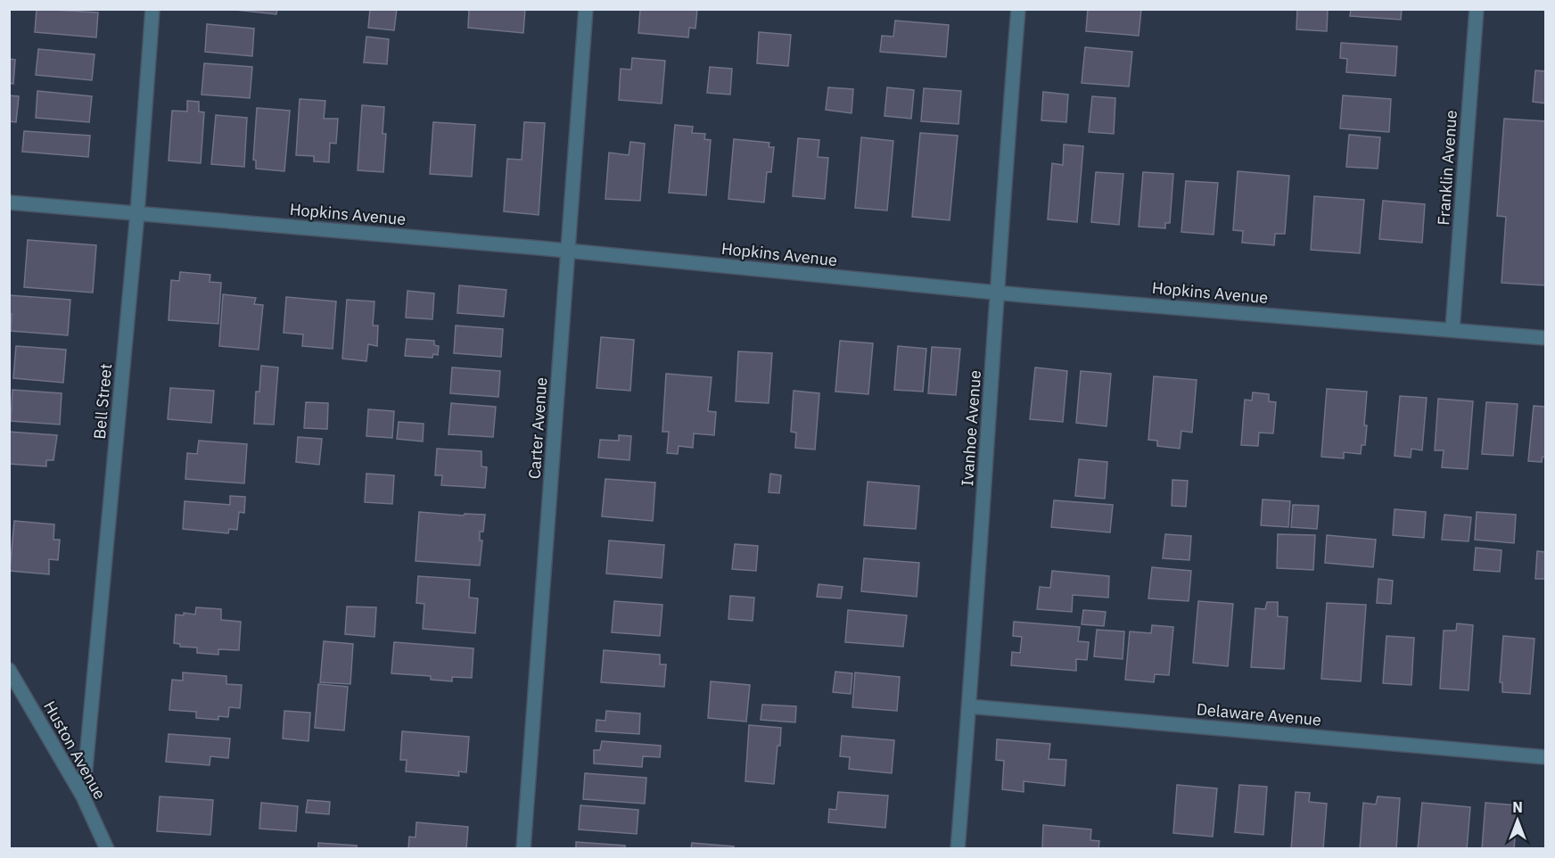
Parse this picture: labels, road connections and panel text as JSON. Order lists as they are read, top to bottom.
{
  "streets": {
    "street": [
      "Franklin Avenue",
      "Hopkins Avenue",
      "Bell Street",
      "Carter Avenue",
      "Ivanhoe Avenue",
      "Delaware Avenue",
      "Huston Avenue"
    ]
  },
  "crossings": [
    ["Franklin Avenue", "Hopkins Avenue"],
    ["Hopkins Avenue", "Bell Street"],
    ["Hopkins Avenue", "Carter Avenue"],
    ["Hopkins Avenue", "Ivanhoe Avenue"],
    ["Bell Street", "Huston Avenue"],
    ["Ivanhoe Avenue", "Delaware Avenue"]
  ],
  "north": "top"
}
